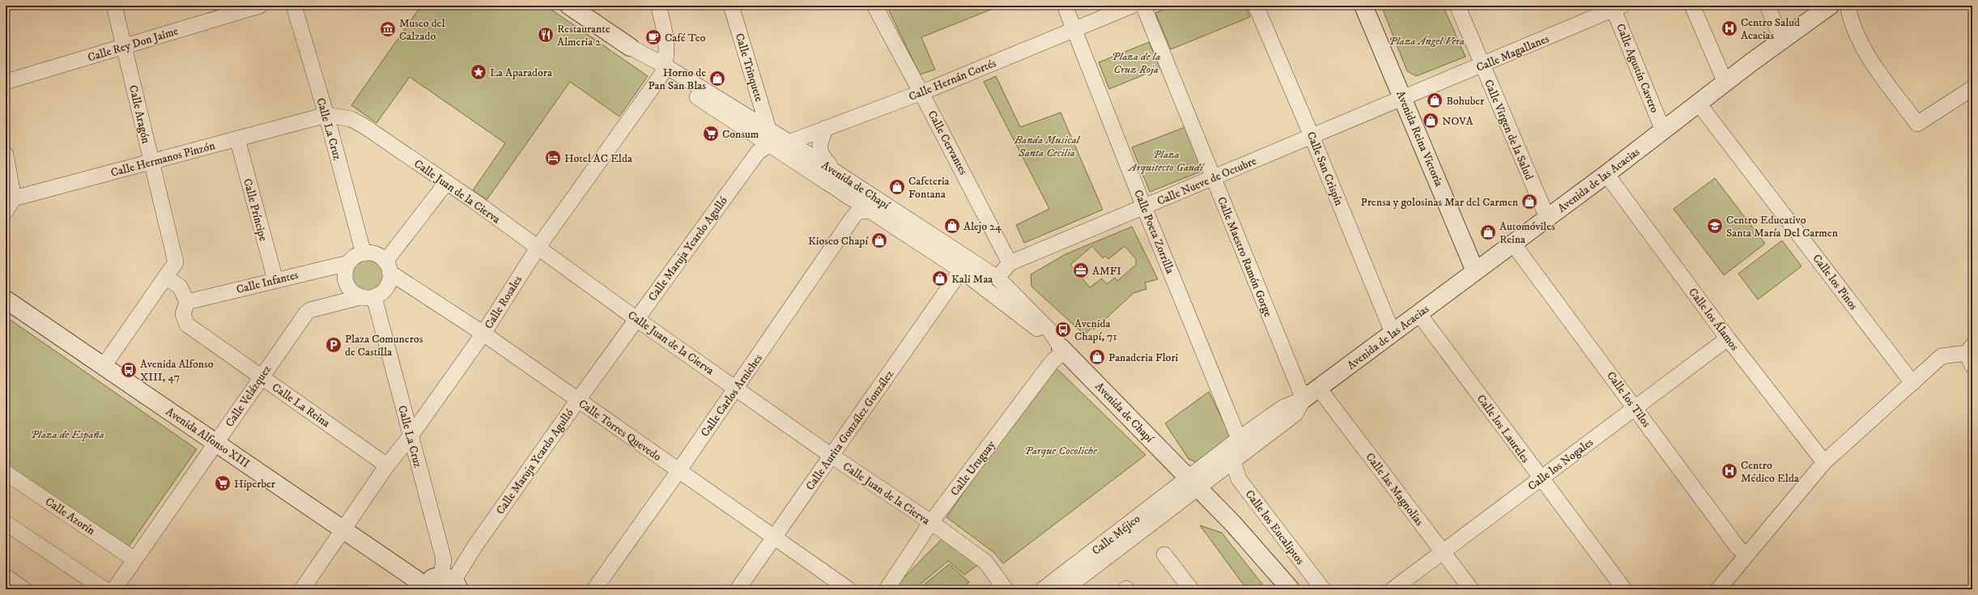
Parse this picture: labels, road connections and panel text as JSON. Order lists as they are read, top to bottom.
{
  "streets": {
    "street": [
      "Calle Rey Don Jaime",
      "Calle Magallanes",
      "Calle Trinquete",
      "Calle Agustín Cavero",
      "Calle Hernán Cortés",
      "Calle Aragón",
      "Calle La Cruz",
      "Calle Virgen de la Salud",
      "Avenida Reina Victoria",
      "Calle Cervantes",
      "Calle Hermanos Pinzón",
      "Calle San Crispín",
      "Avenida de las Acacias",
      "Calle Nueve de Octubre",
      "Avenida de Chapí",
      "Calle Juan de la Cierva",
      "Calle Príncipe",
      "Calle Poeta Zorrilla",
      "Calle Maruja Ycardo Agulló",
      "Calle Maestro Ramón Gorge",
      "Calle Infantes",
      "Calle los Pinos",
      "Calle Rosales",
      "Calle los Álamos",
      "Calle Carlos Arniches",
      "Calle Velázquez",
      "Calle los Tilos",
      "Calle La Reina",
      "Calle los Laureles",
      "Calle Torres Quevedo",
      "Calle Aurita González González",
      "Avenida Alfonso XIII",
      "Calle los Nogales",
      "Calle Uruguay",
      "Calle las Magnolias",
      "Calle Azorín",
      "Calle los Eucaliptos",
      "Calle Méjico"
    ]
  },
  "crossings": [
    ["Calle Rey Don Jaime", "Calle Aragón"],
    ["Calle Magallanes", "Calle Agustín Cavero"],
    ["Calle Magallanes", "Calle Virgen de la Salud"],
    ["Calle Magallanes", "Avenida Reina Victoria"],
    ["Calle Magallanes", "Calle Nueve de Octubre"],
    ["Calle Trinquete", "Avenida de Chapí"],
    ["Calle Agustín Cavero", "Avenida de las Acacias"],
    ["Calle Hernán Cortés", "Calle Cervantes"],
    ["Calle Hernán Cortés", "Avenida de Chapí"],
    ["Calle Hernán Cortés", "Calle Poeta Zorrilla"],
    ["Calle Hernán Cortés", "Calle Maruja Ycardo Agulló"],
    ["Calle Aragón", "Calle Hermanos Pinzón"],
    ["Calle Aragón", "Avenida Alfonso XIII"],
    ["Calle La Cruz", "Calle Hermanos Pinzón"],
    ["Calle La Cruz", "Calle Juan de la Cierva"],
    ["Calle La Cruz", "Calle Maruja Ycardo Agulló"],
    ["Calle La Cruz", "Calle Infantes"],
    ["Calle La Cruz", "Calle Rosales"],
    ["Calle La Cruz", "Calle Velázquez"],
    ["Calle La Cruz", "Calle Torres Quevedo"],
    ["Calle Virgen de la Salud", "Avenida de las Acacias"],
    ["Avenida Reina Victoria", "Avenida de las Acacias"],
    ["Avenida Reina Victoria", "Calle Nueve de Octubre"],
    ["Calle Cervantes", "Calle Nueve de Octubre"],
    ["Calle Hermanos Pinzón", "Calle Juan de la Cierva"],
    ["Calle Hermanos Pinzón", "Calle Príncipe"],
    ["Calle San Crispín", "Avenida de las Acacias"],
    ["Calle San Crispín", "Calle Nueve de Octubre"],
    ["Avenida de las Acacias", "Avenida de Chapí"],
    ["Avenida de las Acacias", "Calle Poeta Zorrilla"],
    ["Avenida de las Acacias", "Calle Maestro Ramón Gorge"],
    ["Avenida de las Acacias", "Calle los Pinos"],
    ["Avenida de las Acacias", "Calle los Álamos"],
    ["Avenida de las Acacias", "Calle los Tilos"],
    ["Avenida de las Acacias", "Calle los Laureles"],
    ["Avenida de las Acacias", "Calle las Magnolias"],
    ["Avenida de las Acacias", "Calle los Eucaliptos"],
    ["Avenida de las Acacias", "Calle Méjico"],
    ["Calle Nueve de Octubre", "Avenida de Chapí"],
    ["Calle Nueve de Octubre", "Calle Poeta Zorrilla"],
    ["Calle Nueve de Octubre", "Calle Maestro Ramón Gorge"],
    ["Avenida de Chapí", "Calle Maruja Ycardo Agulló"],
    ["Avenida de Chapí", "Calle Rosales"],
    ["Avenida de Chapí", "Calle Carlos Arniches"],
    ["Avenida de Chapí", "Calle Aurita González González"],
    ["Avenida de Chapí", "Calle Uruguay"],
    ["Avenida de Chapí", "Calle Méjico"],
    ["Calle Juan de la Cierva", "Calle Maruja Ycardo Agulló"],
    ["Calle Juan de la Cierva", "Calle Rosales"],
    ["Calle Juan de la Cierva", "Calle Carlos Arniches"],
    ["Calle Juan de la Cierva", "Calle Aurita González González"],
    ["Calle Juan de la Cierva", "Calle Uruguay"],
    ["Calle Príncipe", "Calle Infantes"],
    ["Calle Maruja Ycardo Agulló", "Calle Torres Quevedo"],
    ["Calle Infantes", "Calle Velázquez"],
    ["Calle Infantes", "Calle La Reina"],
    ["Calle Infantes", "Calle Torres Quevedo"],
    ["Calle Rosales", "Calle La Reina"],
    ["Calle Rosales", "Calle Torres Quevedo"],
    ["Calle Rosales", "Avenida Alfonso XIII"],
    ["Calle los Álamos", "Calle los Nogales"],
    ["Calle Carlos Arniches", "Calle Torres Quevedo"],
    ["Calle Velázquez", "Calle La Reina"],
    ["Calle Velázquez", "Calle Torres Quevedo"],
    ["Calle Velázquez", "Avenida Alfonso XIII"],
    ["Calle Velázquez", "Calle Azorín"],
    ["Calle los Tilos", "Calle los Nogales"],
    ["Calle los Laureles", "Calle los Nogales"],
    ["Calle Torres Quevedo", "Calle Aurita González González"],
    ["Calle los Nogales", "Calle las Magnolias"]
  ],
  "parks": [
    "Plaza Ángel Vera",
    "Plaza de la Cruz Roja",
    "Banda Musical Santa Cecilia",
    "Plaza Arquitecto Gaudí",
    "Plaza de España",
    "Parque Cocoliche"
  ],
  "places": {
    "hospital": ["Centro Salud Acacias", "Centro Médico Elda"],
    "museum": ["Museo del Calzado"],
    "restaurant": ["Restaurante Almeria 2"],
    "cafe": ["Café Teo"],
    "place": ["La Aparadora"],
    "shop": [
      "Horno de Pan San Blas",
      "Bohuber",
      "NOVA",
      "Cafeteria Fontana",
      "Prensa y golosinas Mar del Carmen",
      "Alejo 24",
      "Automóviles Reina",
      "Kiosco Chapí",
      "Kali Maa",
      "Panaderia Flori"
    ],
    "supermarket": ["Consum", "Hiperber"],
    "hotel": ["Hotel AC Elda"],
    "school or university": ["Centro Educativo Santa María Del Carmen"],
    "office": ["AMFI"],
    "bus stop": ["Avenida Chapí, 71", "Avenida Alfonso XIII, 47"],
    "parking": ["Plaza Comuneros de Castilla"]
  }
}
